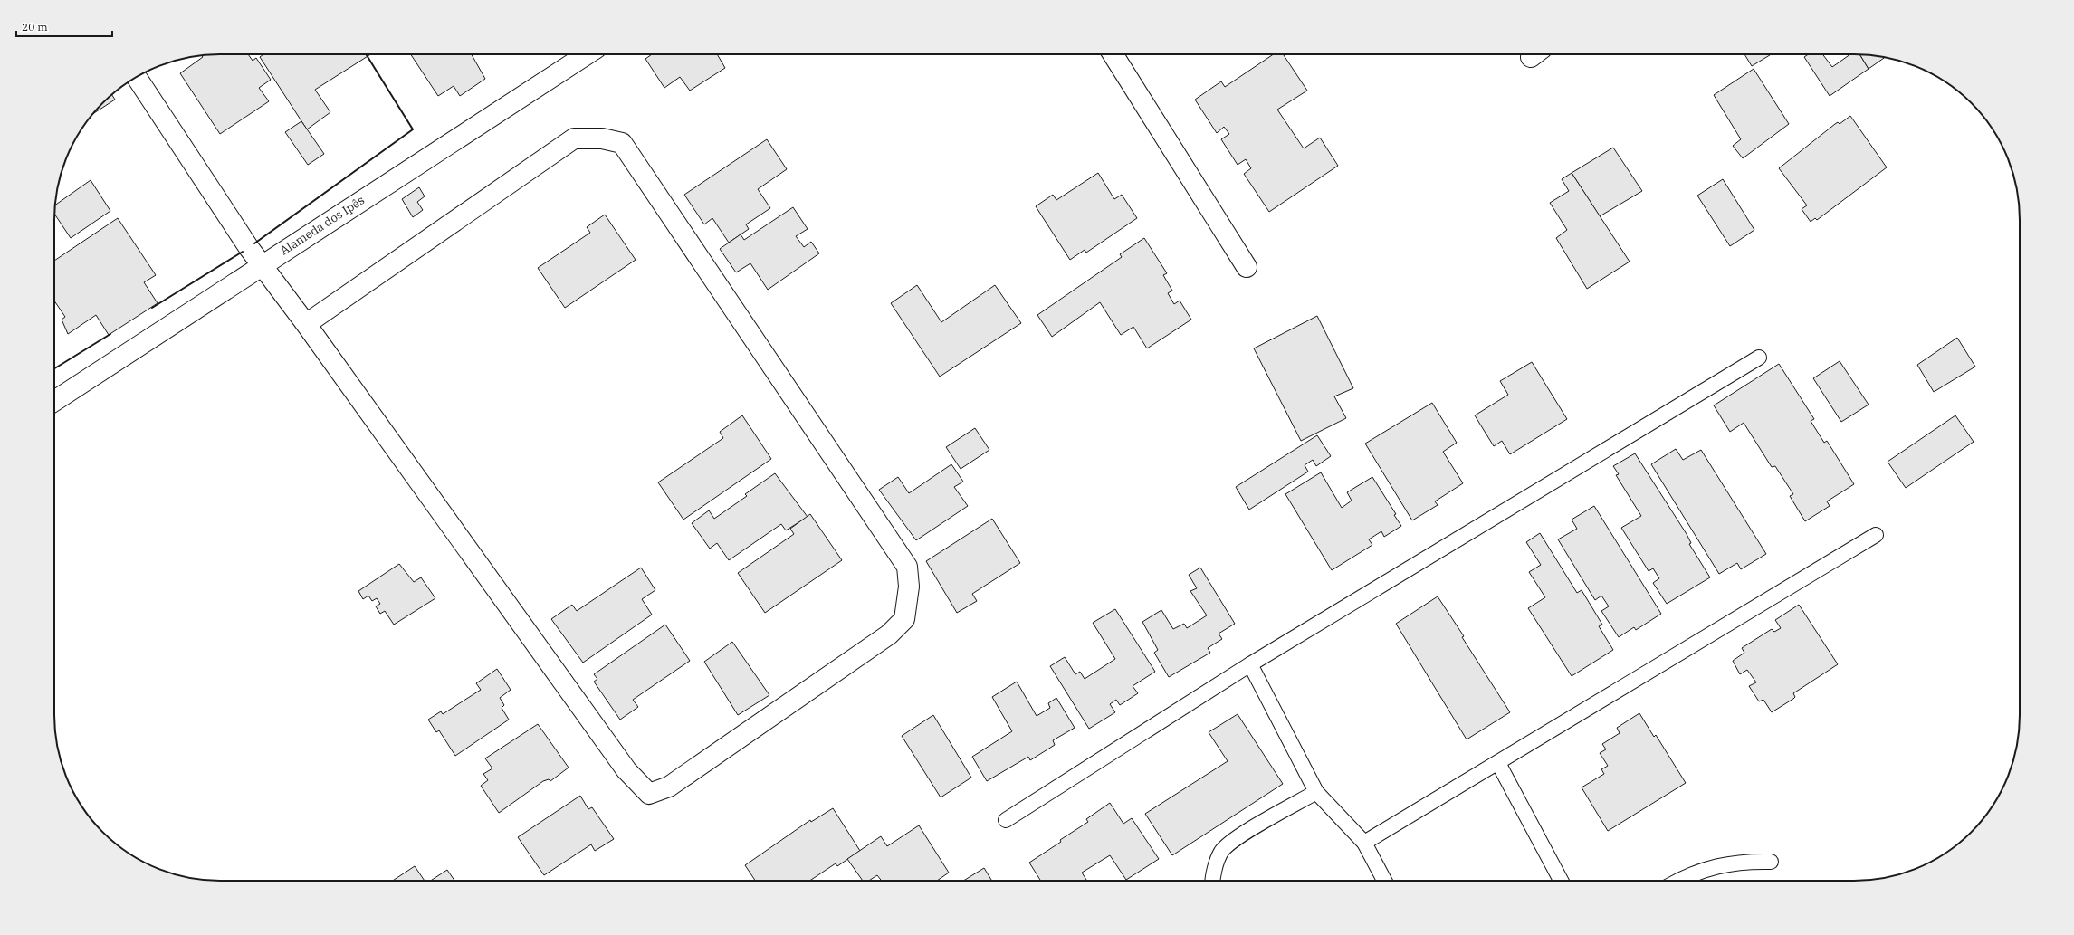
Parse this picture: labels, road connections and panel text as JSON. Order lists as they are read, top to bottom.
{
  "streets": {
    "street": ["Alameda dos Ipês"]
  },
  "scale_bar": "20 m"
}
